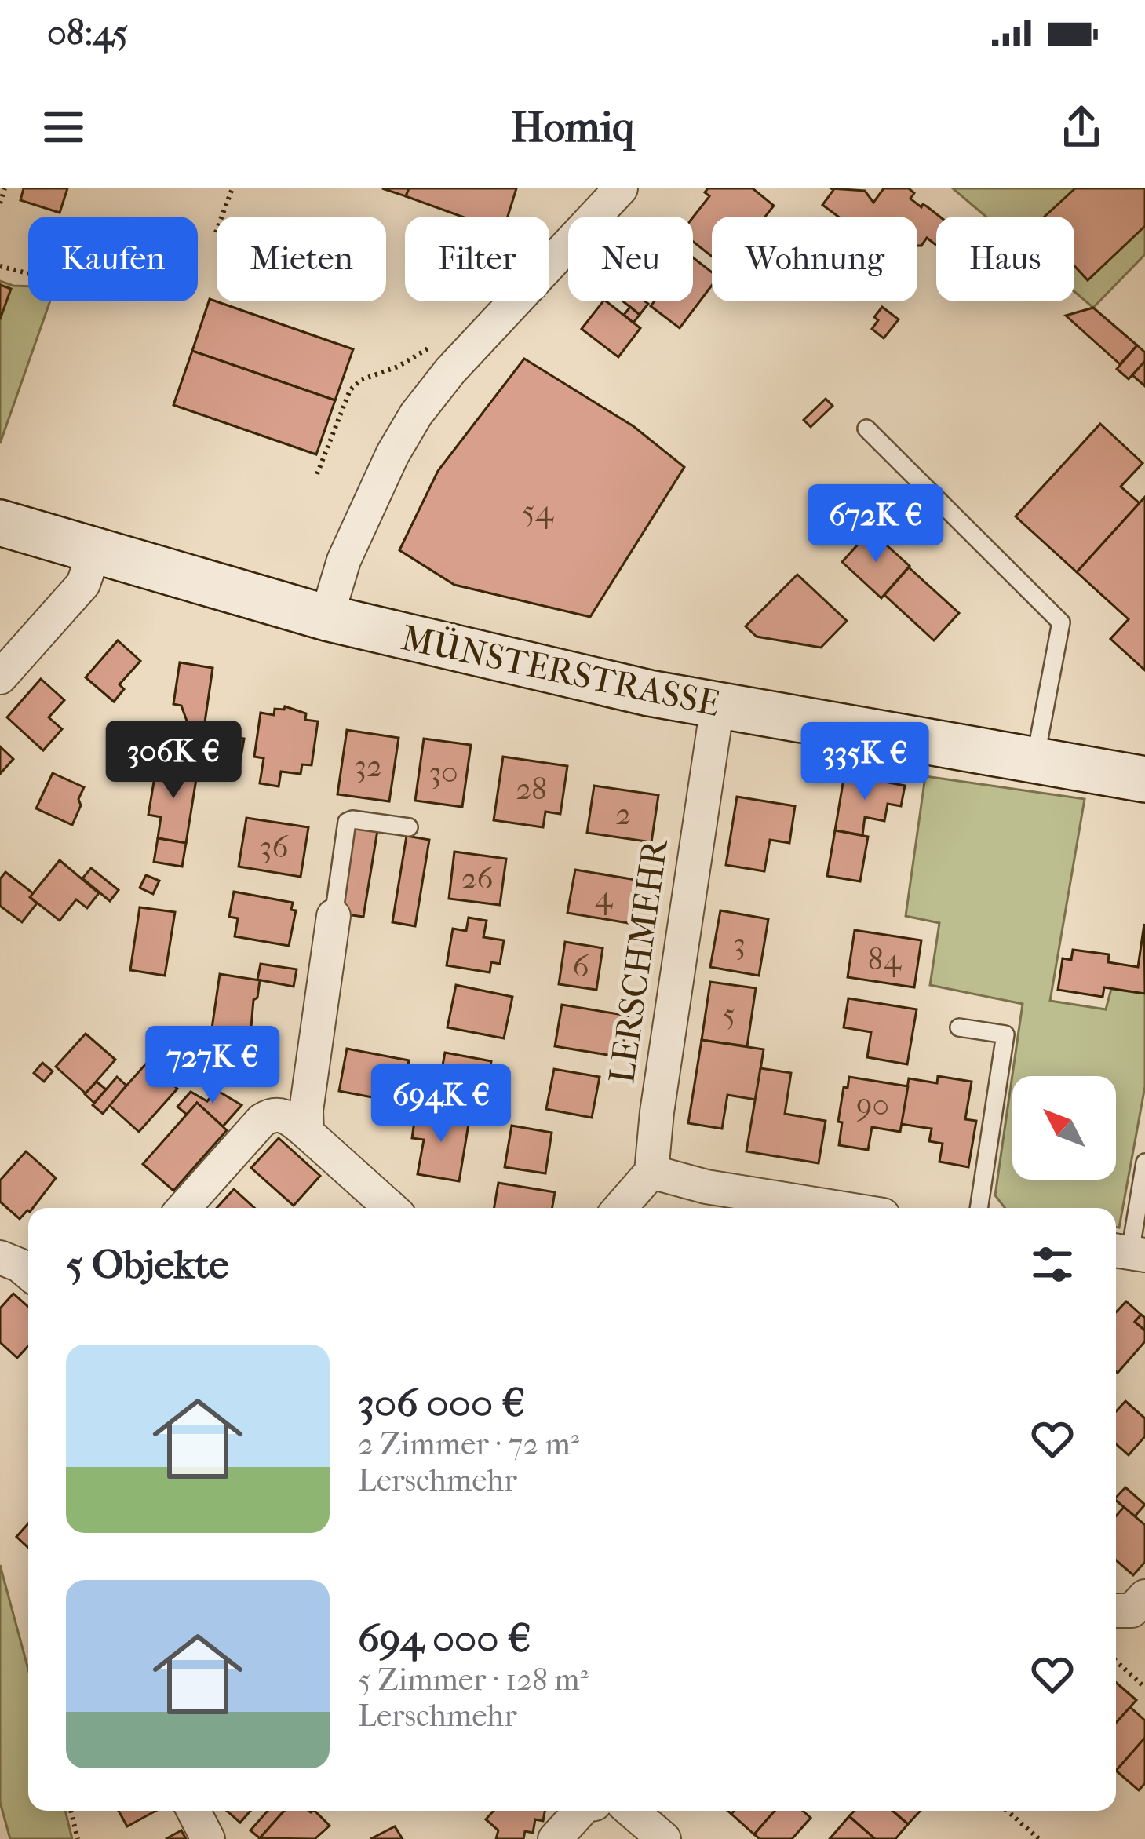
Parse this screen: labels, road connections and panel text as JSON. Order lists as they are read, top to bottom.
{
  "streets": {
    "street": ["MÜNSTERSTRASSE", "LERSCHMEHR"]
  },
  "crossings": [
    ["MÜNSTERSTRASSE", "LERSCHMEHR"]
  ],
  "house_numbers": [
    "54",
    "32",
    "30",
    "28",
    "2",
    "36",
    "26",
    "4",
    "3",
    "84",
    "6",
    "5",
    "90"
  ],
  "north": "top left",
  "page": {
    "status": "08:45",
    "header": "Homiq",
    "chip": [
      "Kaufen",
      "Mieten",
      "Filter",
      "Neu",
      "Wohnung",
      "Haus"
    ],
    "price": [
      "672K €",
      "306K €",
      "335K €",
      "727K €",
      "694K €"
    ],
    "heading": "5 Objekte",
    "list": [
      {
        "name": "306 000 €",
        "note": "2 Zimmer · 72 m² · Lerschmehr"
      },
      {
        "name": "694 000 €",
        "note": "5 Zimmer · 128 m² · Lerschmehr"
      }
    ]
  }
}
